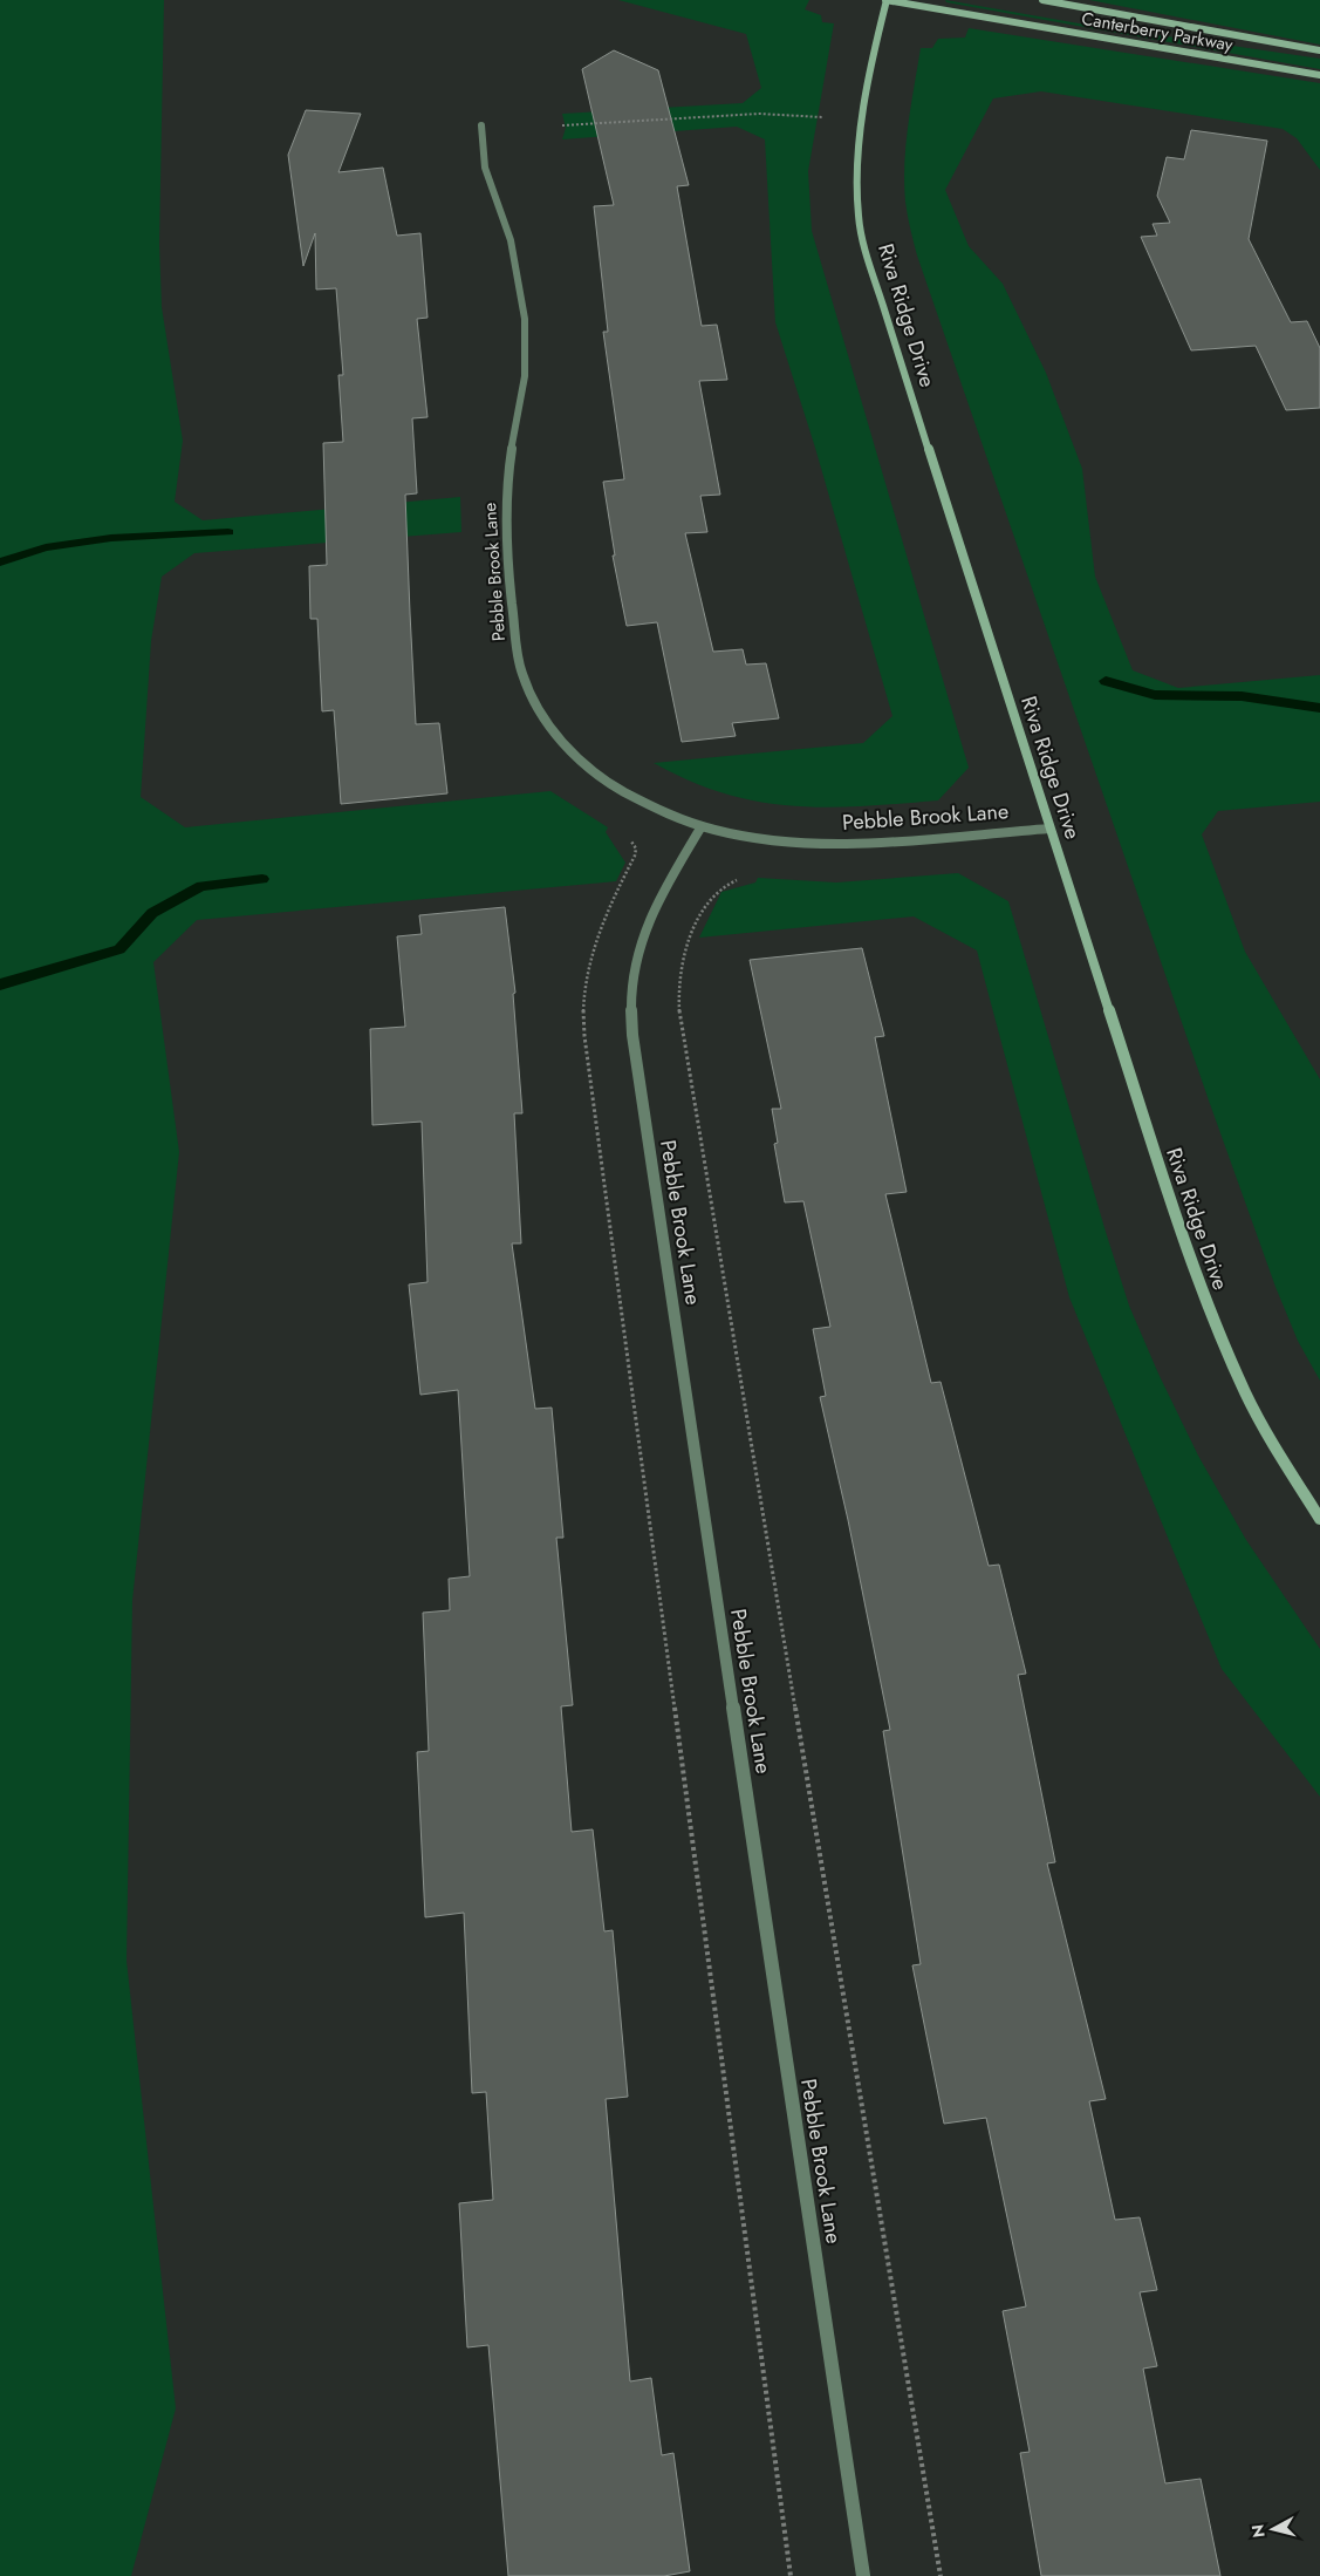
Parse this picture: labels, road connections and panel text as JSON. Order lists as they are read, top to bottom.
{
  "streets": {
    "street": ["Canterberry Parkway", "Riva Ridge Drive", "Pebble Brook Lane"]
  },
  "crossings": [
    ["Canterberry Parkway", "Riva Ridge Drive"],
    ["Riva Ridge Drive", "Pebble Brook Lane"]
  ],
  "north": "left"
}
